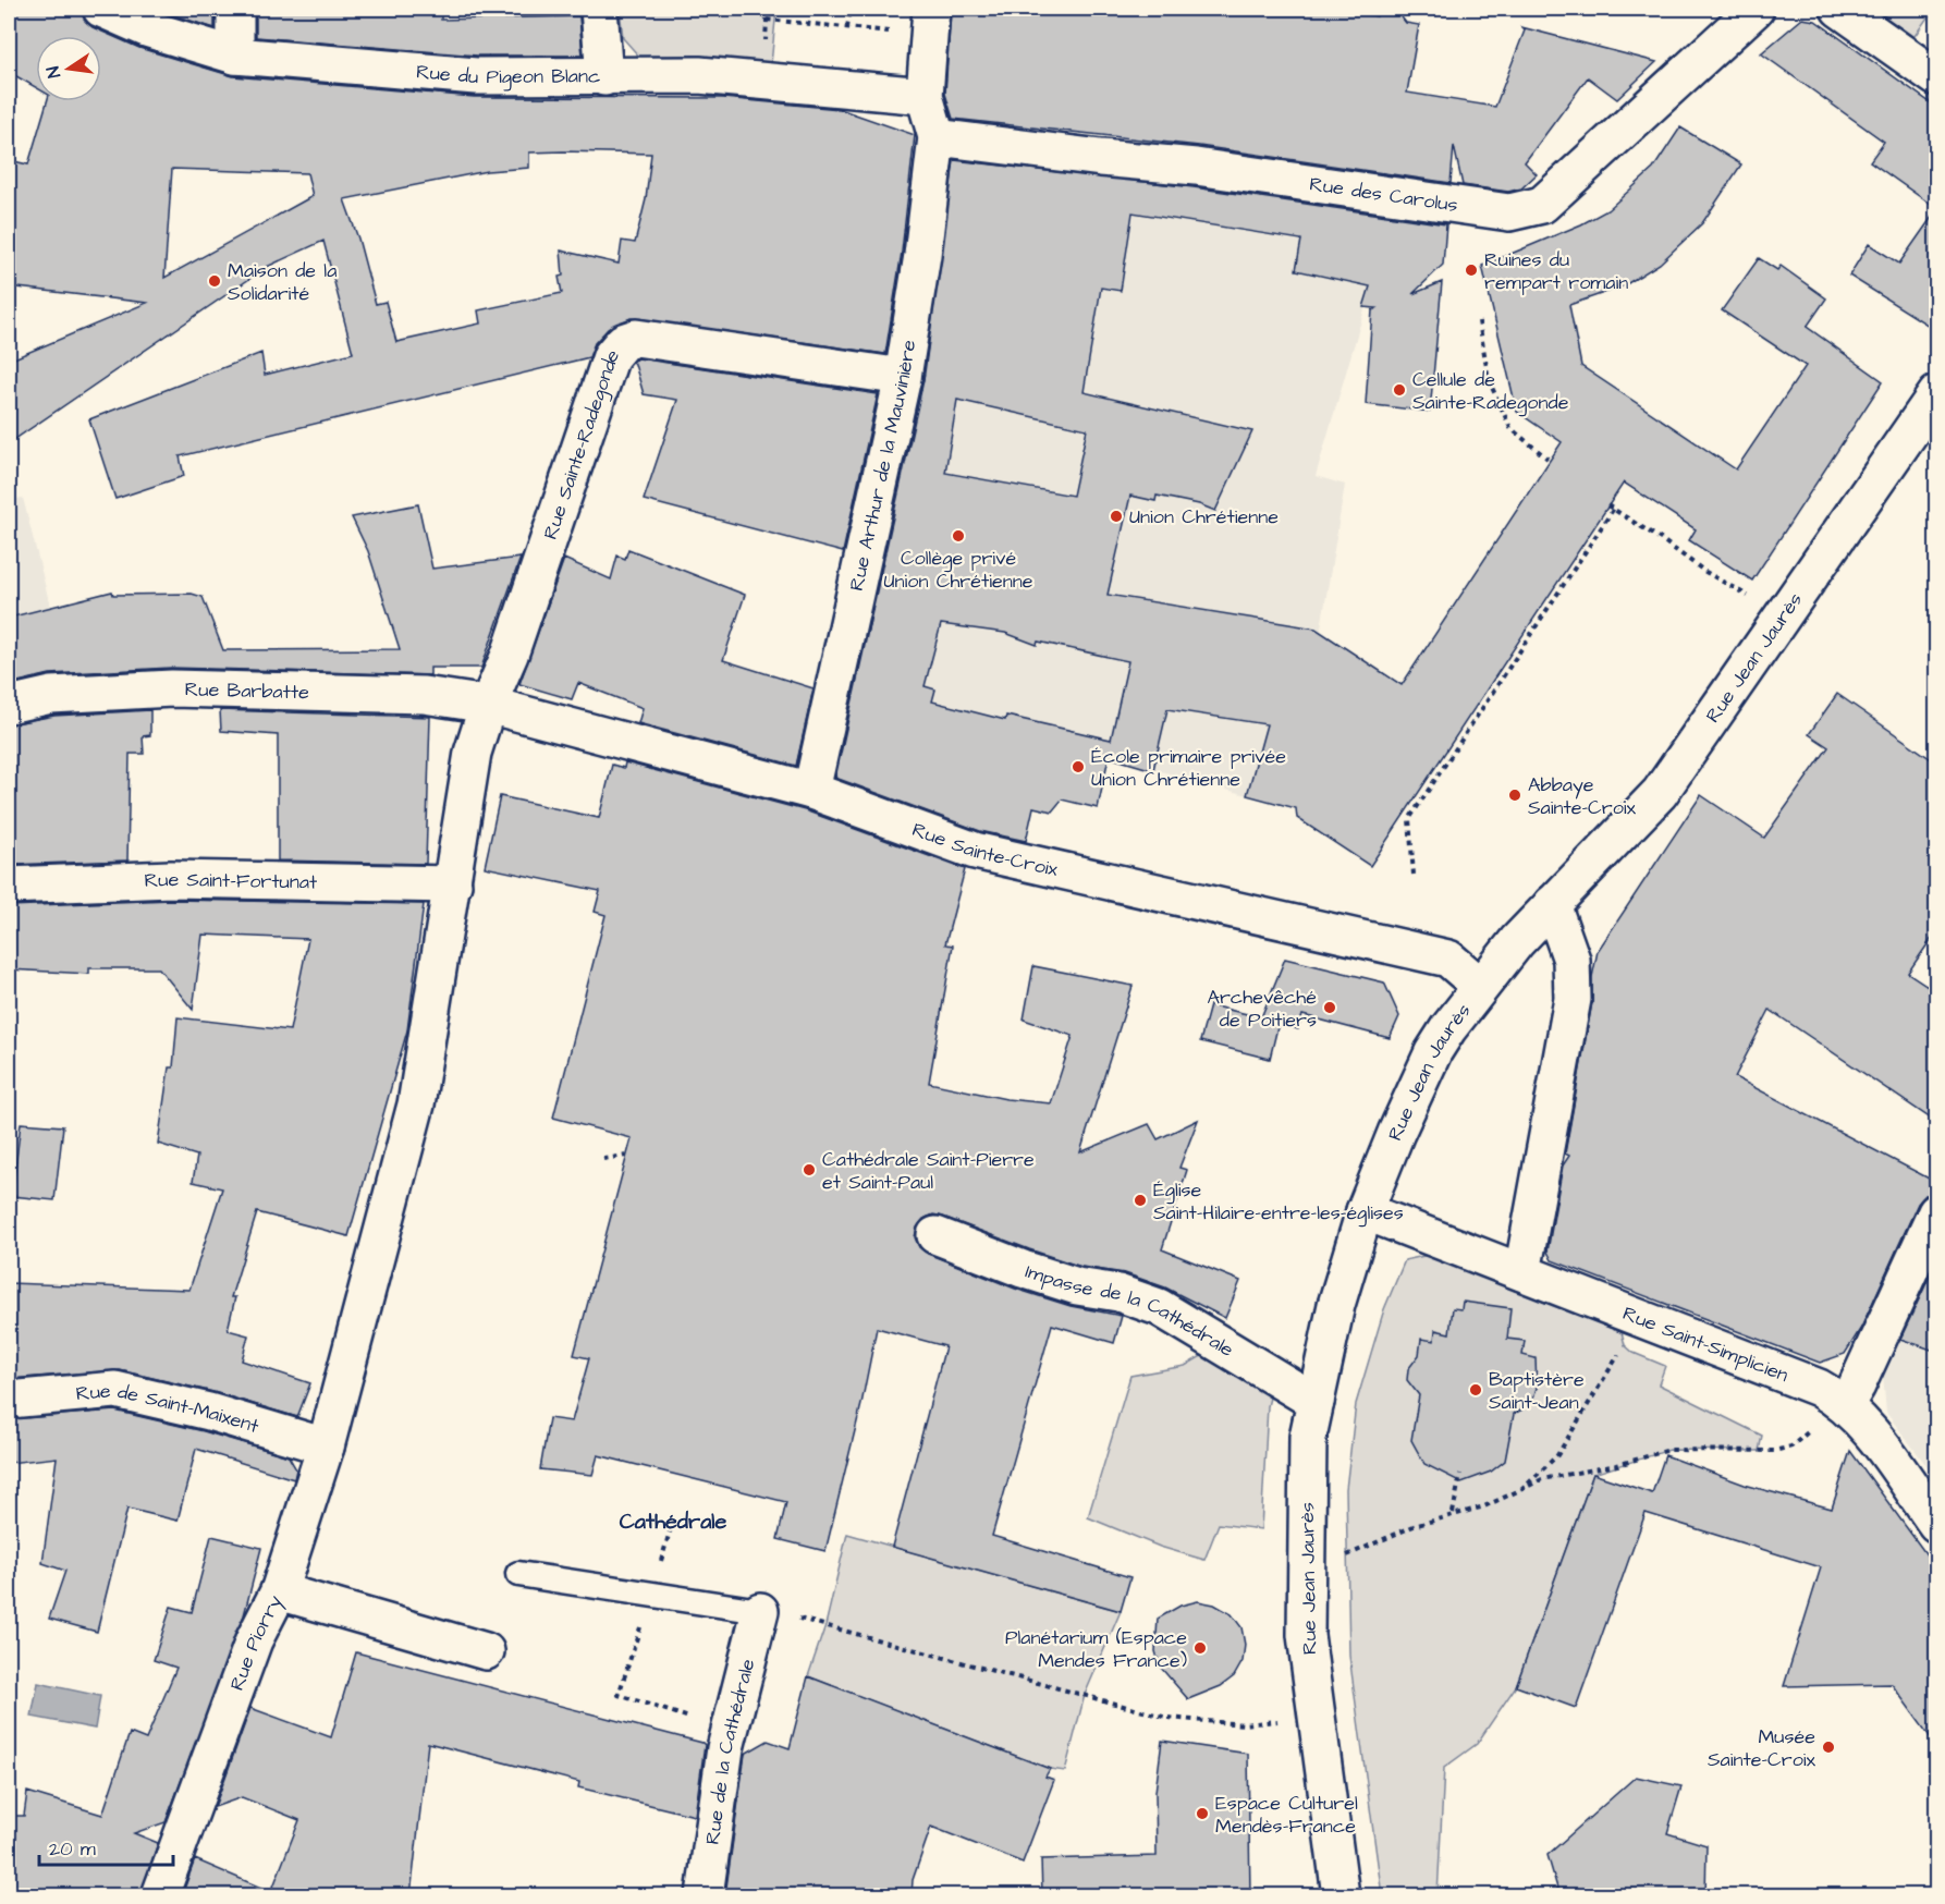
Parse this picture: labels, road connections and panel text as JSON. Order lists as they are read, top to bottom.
{
  "streets": {
    "street": [
      "Rue du Pigeon Blanc",
      "Rue des Carolus",
      "Rue Sainte-Radegonde",
      "Rue Arthur de la Mauvinière",
      "Rue Jean Jaurès",
      "Rue Barbatte",
      "Rue Sainte-Croix",
      "Rue Saint-Fortunat",
      "Impasse de la Cathédrale",
      "Rue Saint-Simplicien",
      "Rue de Saint-Maixent",
      "Rue Piorry",
      "Rue de la Cathédrale"
    ]
  },
  "crossings": [
    ["Rue des Carolus", "Rue Arthur de la Mauvinière"],
    ["Rue Sainte-Radegonde", "Rue Arthur de la Mauvinière"],
    ["Rue Sainte-Radegonde", "Rue Barbatte"],
    ["Rue Sainte-Radegonde", "Rue Sainte-Croix"],
    ["Rue Sainte-Radegonde", "Rue Saint-Fortunat"],
    ["Rue Sainte-Radegonde", "Rue de Saint-Maixent"],
    ["Rue Sainte-Radegonde", "Rue Piorry"],
    ["Rue Arthur de la Mauvinière", "Rue Sainte-Croix"],
    ["Rue Jean Jaurès", "Rue Sainte-Croix"],
    ["Rue Jean Jaurès", "Impasse de la Cathédrale"],
    ["Rue Jean Jaurès", "Rue Saint-Simplicien"],
    ["Rue Barbatte", "Rue Sainte-Croix"]
  ],
  "districts": ["Cathédrale"],
  "places": [
    "Ruines du rempart romain",
    "Maison de la Solidarité",
    "Cellule de Sainte-Radegonde",
    "Union Chrétienne",
    "Collège privé Union Chrétienne",
    "École primaire privée Union Chrétienne",
    "Abbaye Sainte-Croix",
    "Archevêché de Poitiers",
    "Cathédrale Saint-Pierre et Saint-Paul",
    "Église Saint-Hilaire-entre-les-églises",
    "Baptistère Saint-Jean",
    "Planétarium (Espace Mendes France)",
    "Musée Sainte-Croix",
    "Espace Culturel Mendès-France"
  ],
  "scale_bar": "20 m",
  "north": "left"
}
